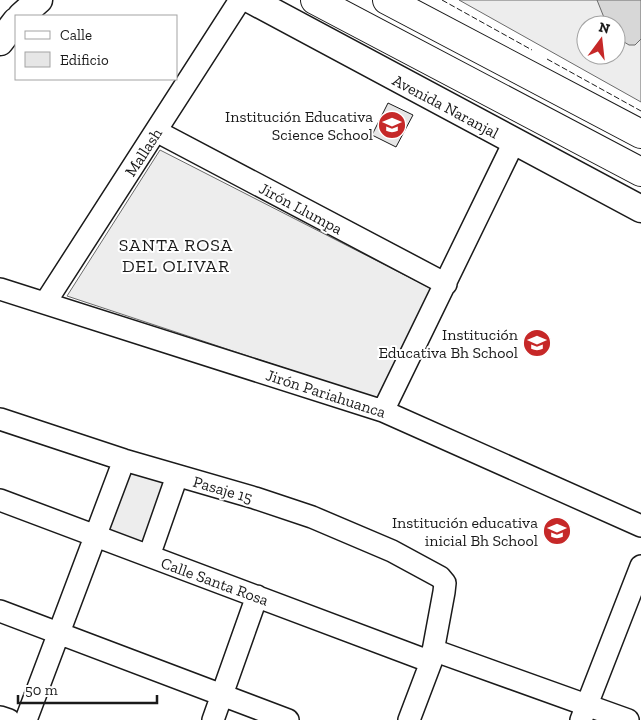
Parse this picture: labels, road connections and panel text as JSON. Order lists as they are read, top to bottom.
{
  "streets": {
    "highway": ["Avenida Naranjal"],
    "street": [
      "Mallash",
      "Jirón Llumpa",
      "Jirón Pariahuanca",
      "Pasaje 15",
      "Calle Santa Rosa"
    ]
  },
  "crossings": [
    ["Mallash", "Jirón Llumpa"],
    ["Mallash", "Jirón Pariahuanca"],
    ["Pasaje 15", "Calle Santa Rosa"]
  ],
  "districts": ["SANTA ROSA DEL OLIVAR"],
  "places": {
    "school or university": ["Institución Educativa Science School", "Institución Educativa Bh School", "Institución educativa inicial Bh School"]
  },
  "legend": ["Calle", "Edificio"],
  "scale_bar": "50 m",
  "north": "top"
}
